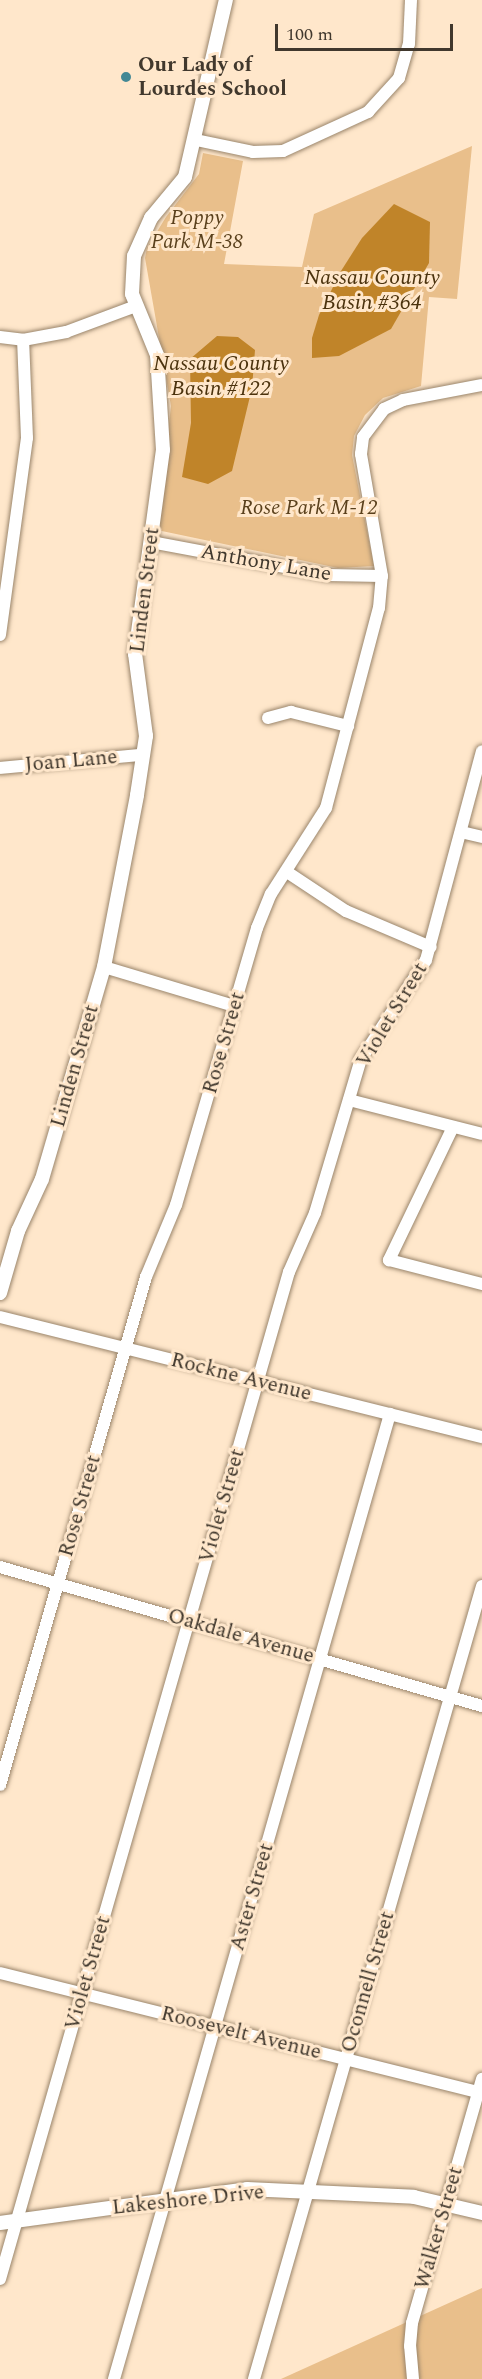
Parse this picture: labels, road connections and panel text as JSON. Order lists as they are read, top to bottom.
{
  "streets": {
    "street": [
      "Anthony Lane",
      "Linden Street",
      "Joan Lane",
      "Violet Street",
      "Rose Street",
      "Rockne Avenue",
      "Oakdale Avenue",
      "Aster Street",
      "Oconnell Street",
      "Roosevelt Avenue",
      "Lakeshore Drive",
      "Walker Street"
    ]
  },
  "crossings": [
    ["Anthony Lane", "Linden Street"],
    ["Anthony Lane", "Rose Street"],
    ["Linden Street", "Joan Lane"],
    ["Violet Street", "Rockne Avenue"],
    ["Violet Street", "Oakdale Avenue"],
    ["Violet Street", "Roosevelt Avenue"],
    ["Violet Street", "Lakeshore Drive"],
    ["Rose Street", "Rockne Avenue"],
    ["Rose Street", "Oakdale Avenue"],
    ["Rockne Avenue", "Aster Street"],
    ["Oakdale Avenue", "Aster Street"],
    ["Oakdale Avenue", "Oconnell Street"],
    ["Aster Street", "Roosevelt Avenue"],
    ["Aster Street", "Lakeshore Drive"],
    ["Oconnell Street", "Roosevelt Avenue"],
    ["Oconnell Street", "Lakeshore Drive"],
    ["Roosevelt Avenue", "Walker Street"],
    ["Lakeshore Drive", "Walker Street"]
  ],
  "water": ["Nassau County Basin #364", "Nassau County Basin #122"],
  "parks": ["Poppy Park M-38", "Rose Park M-12"],
  "places": ["Our Lady of Lourdes School"],
  "scale_bar": "100 m"
}
